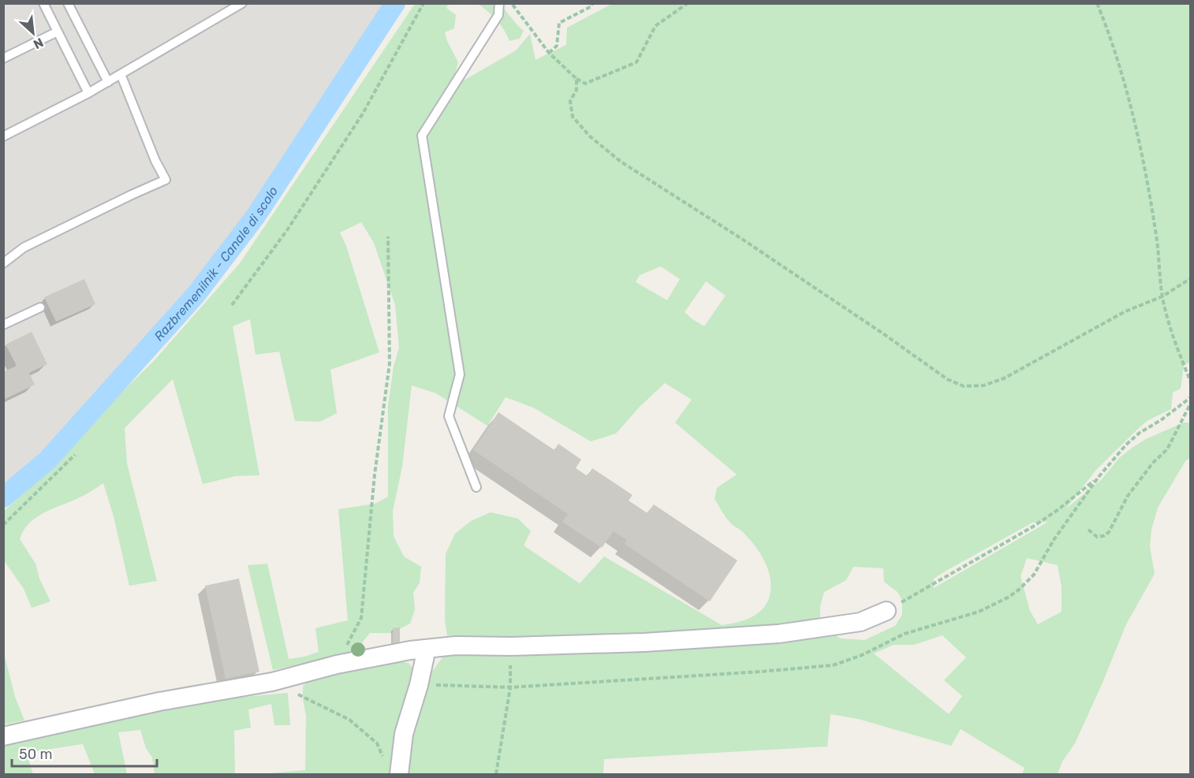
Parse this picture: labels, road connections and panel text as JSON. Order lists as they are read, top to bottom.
{
  "water": ["Razbremenilnik - Canale di scolo"],
  "scale_bar": "50 m",
  "north": "bottom right"
}
